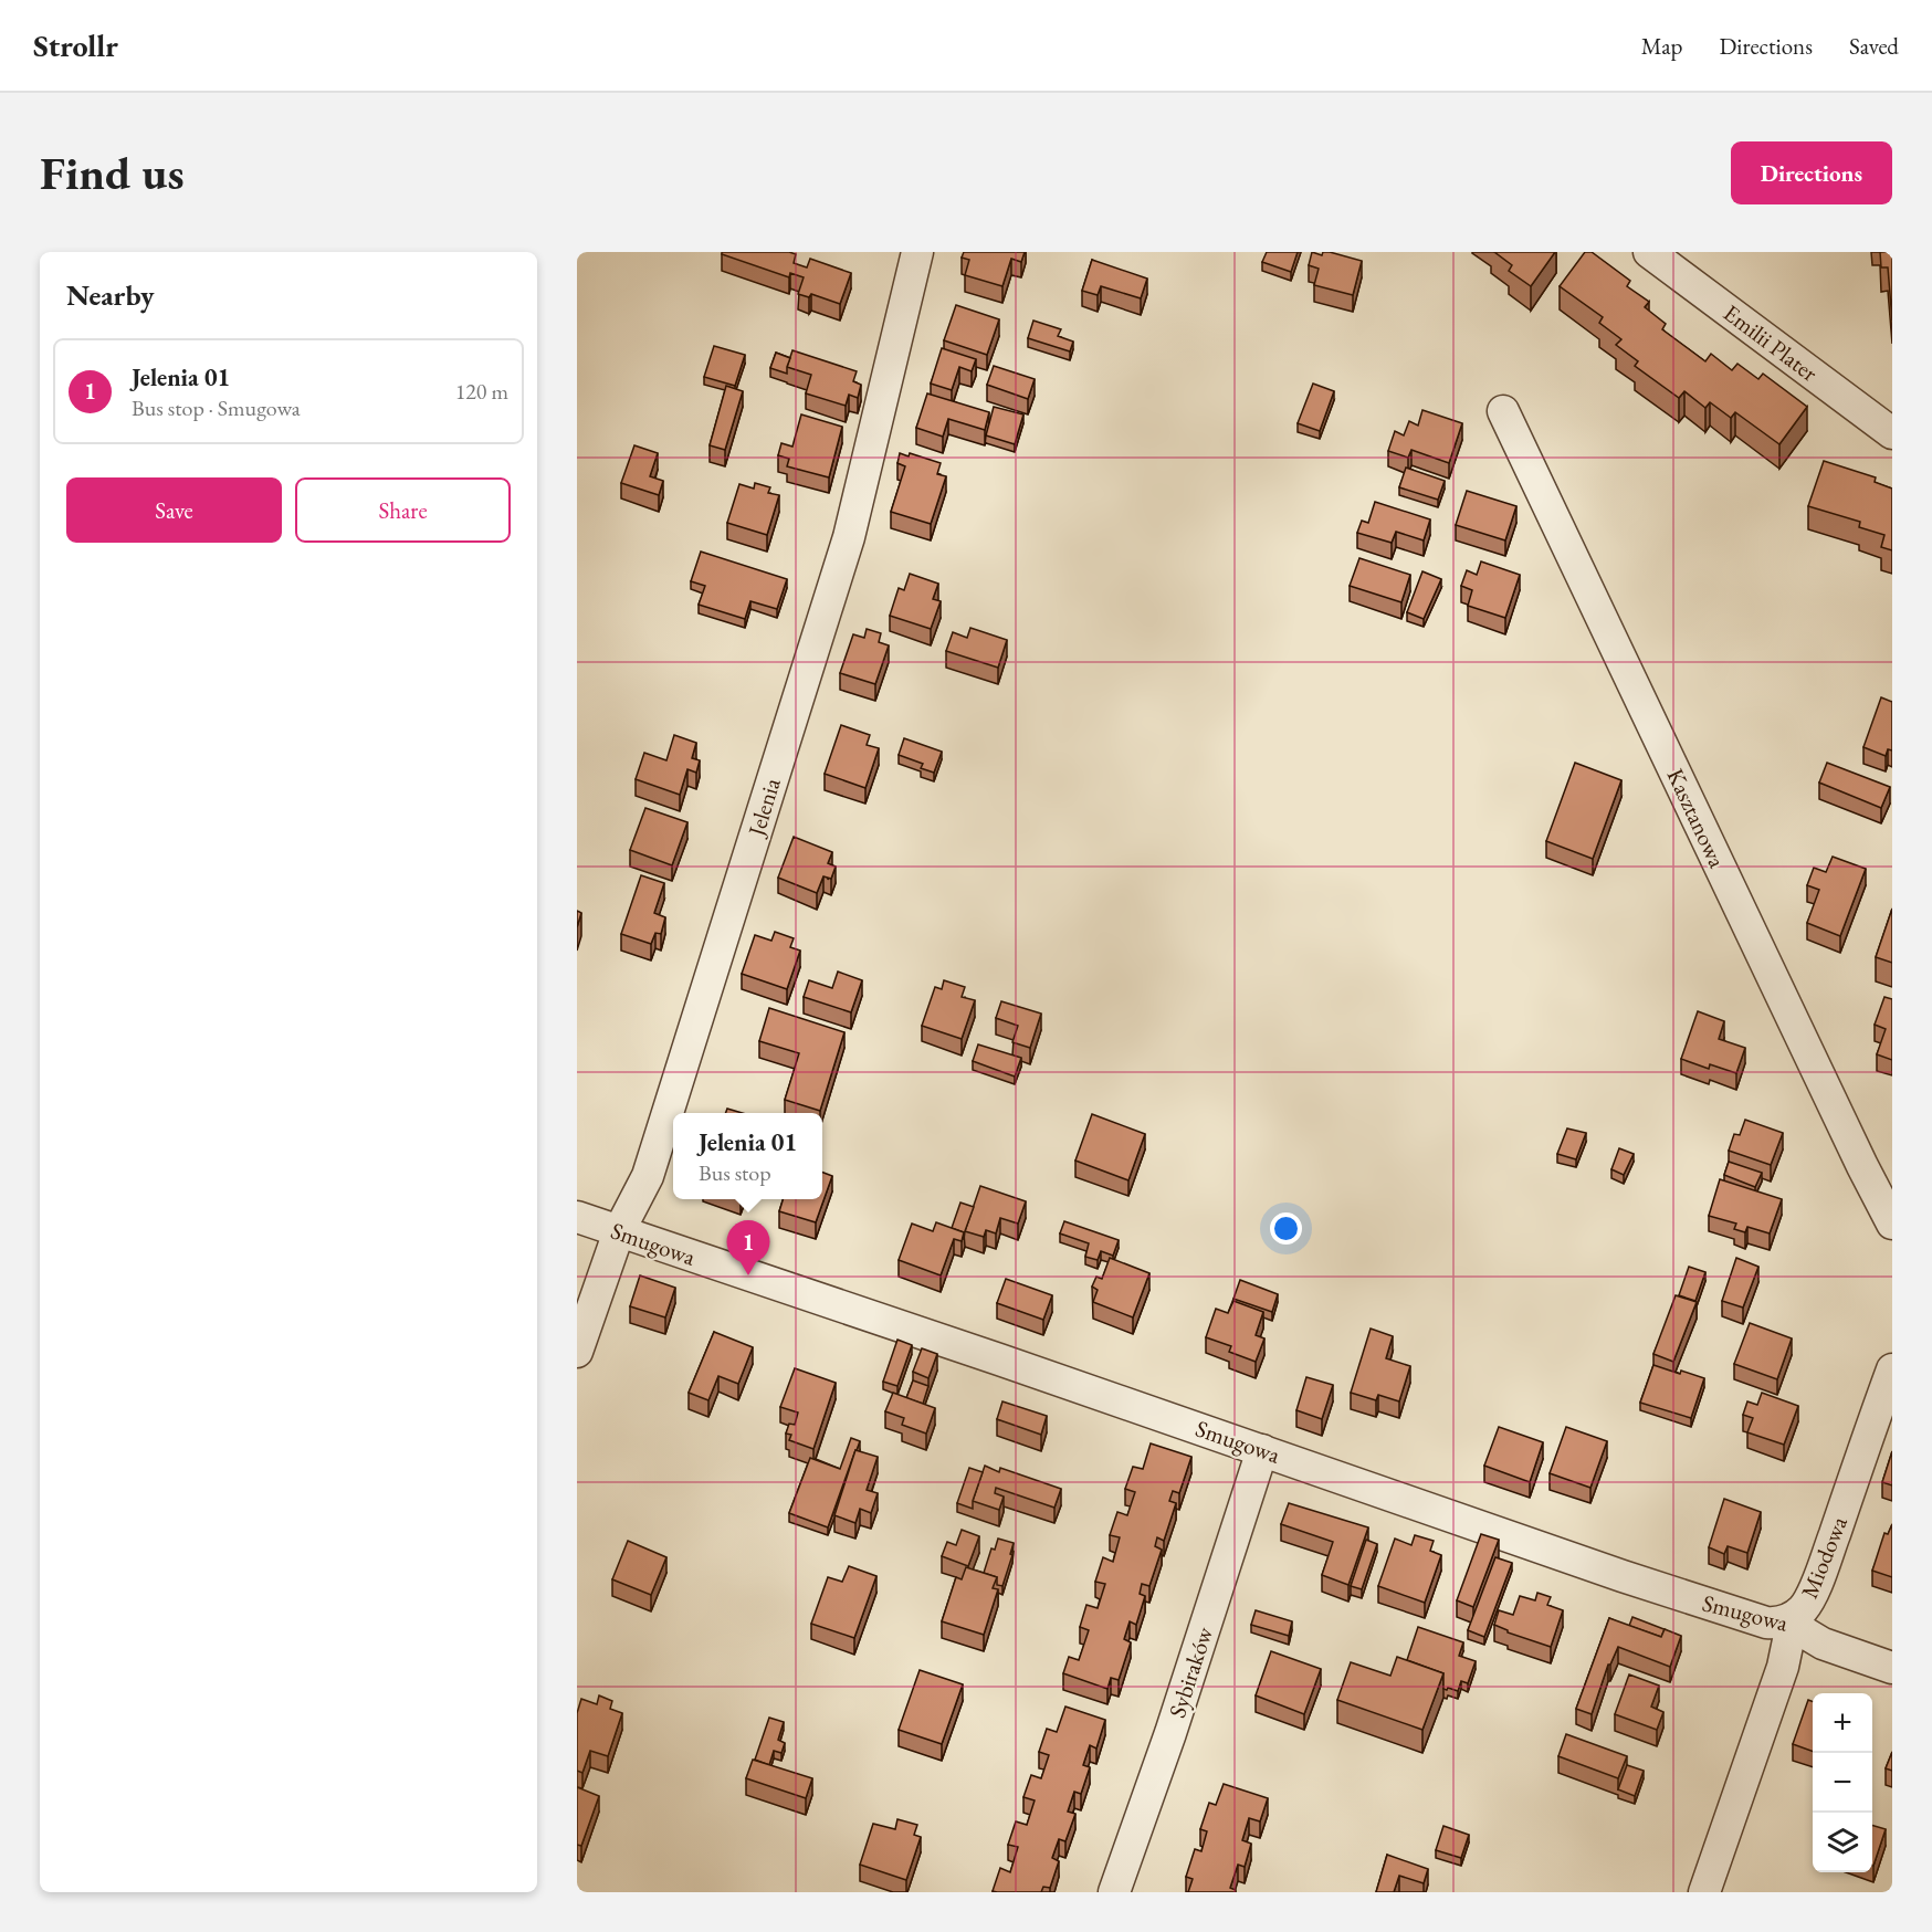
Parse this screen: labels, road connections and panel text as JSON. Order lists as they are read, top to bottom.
{
  "streets": {
    "street": [
      "Emilii Plater",
      "Jelenia",
      "Kasztanowa",
      "Smugowa",
      "Miodowa",
      "Sybiraków"
    ]
  },
  "crossings": [
    ["Jelenia", "Smugowa"],
    ["Smugowa", "Miodowa"],
    ["Smugowa", "Sybiraków"]
  ],
  "page": {
    "header": "Strollr",
    "nav": ["Map", "Directions", "Saved"],
    "buttons": [
      "Directions",
      ["Save", "Share"]
    ],
    "title": "Find us",
    "heading": "Nearby",
    "list": [
      {
        "mark": "1",
        "name": "Jelenia 01",
        "note": "Bus stop · Smugowa",
        "value": "120 m"
      }
    ],
    "popup": ["Jelenia 01", "Bus stop"],
    "pins": "1",
    "map_buttons": ["+", "−"]
  }
}
